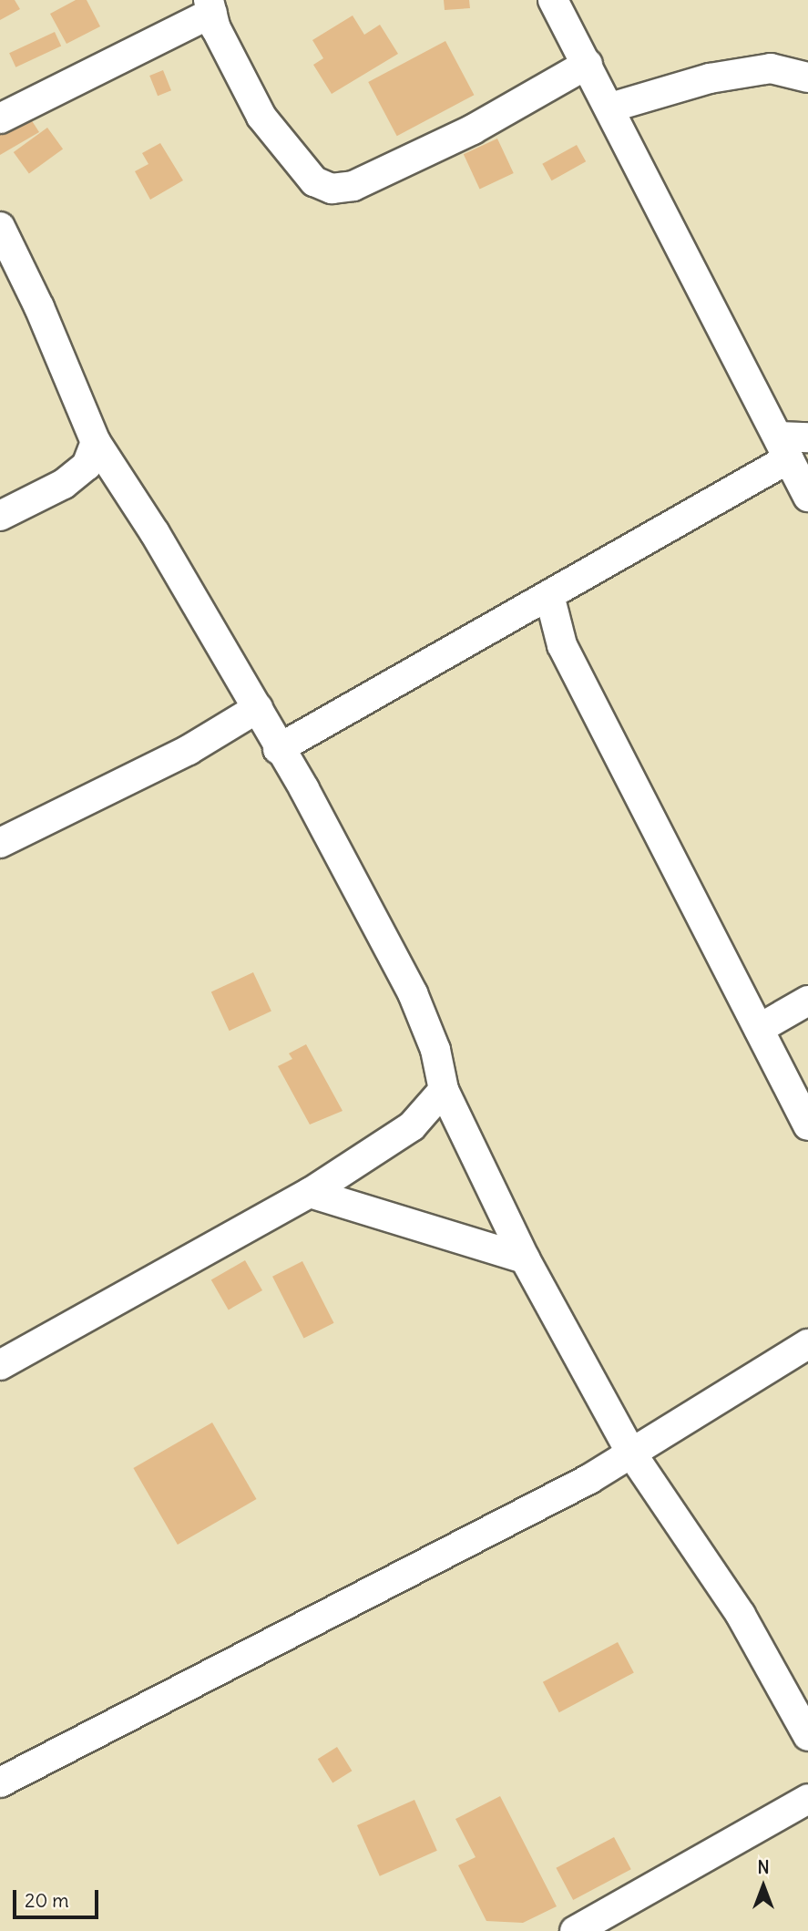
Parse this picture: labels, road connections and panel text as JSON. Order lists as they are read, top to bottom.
{
  "scale_bar": "20 m",
  "north": "top"
}
